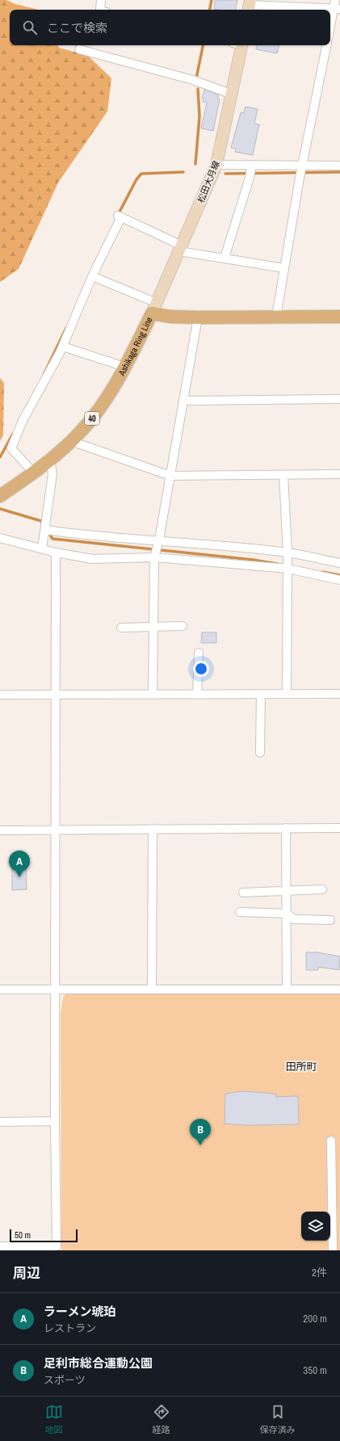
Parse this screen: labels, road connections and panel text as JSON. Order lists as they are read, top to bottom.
{
  "streets": {
    "main road": ["松田大月線", "Ashikaga Ring Line", "40"]
  },
  "crossings": [
    ["松田大月線", "Ashikaga Ring Line"]
  ],
  "districts": ["田所町"],
  "scale_bar": "50 m",
  "page": {
    "search": "ここで検索",
    "pins": ["A", "B"],
    "scale": "50 m",
    "heading": ["周辺", "2件"],
    "list": [
      {
        "mark": "A",
        "name": "ラーメン琥珀",
        "note": "レストラン",
        "value": "200 m"
      },
      {
        "mark": "B",
        "name": "足利市総合運動公園",
        "note": "スポーツ",
        "value": "350 m"
      }
    ],
    "nav": ["地図", "経路", "保存済み"]
  }
}
